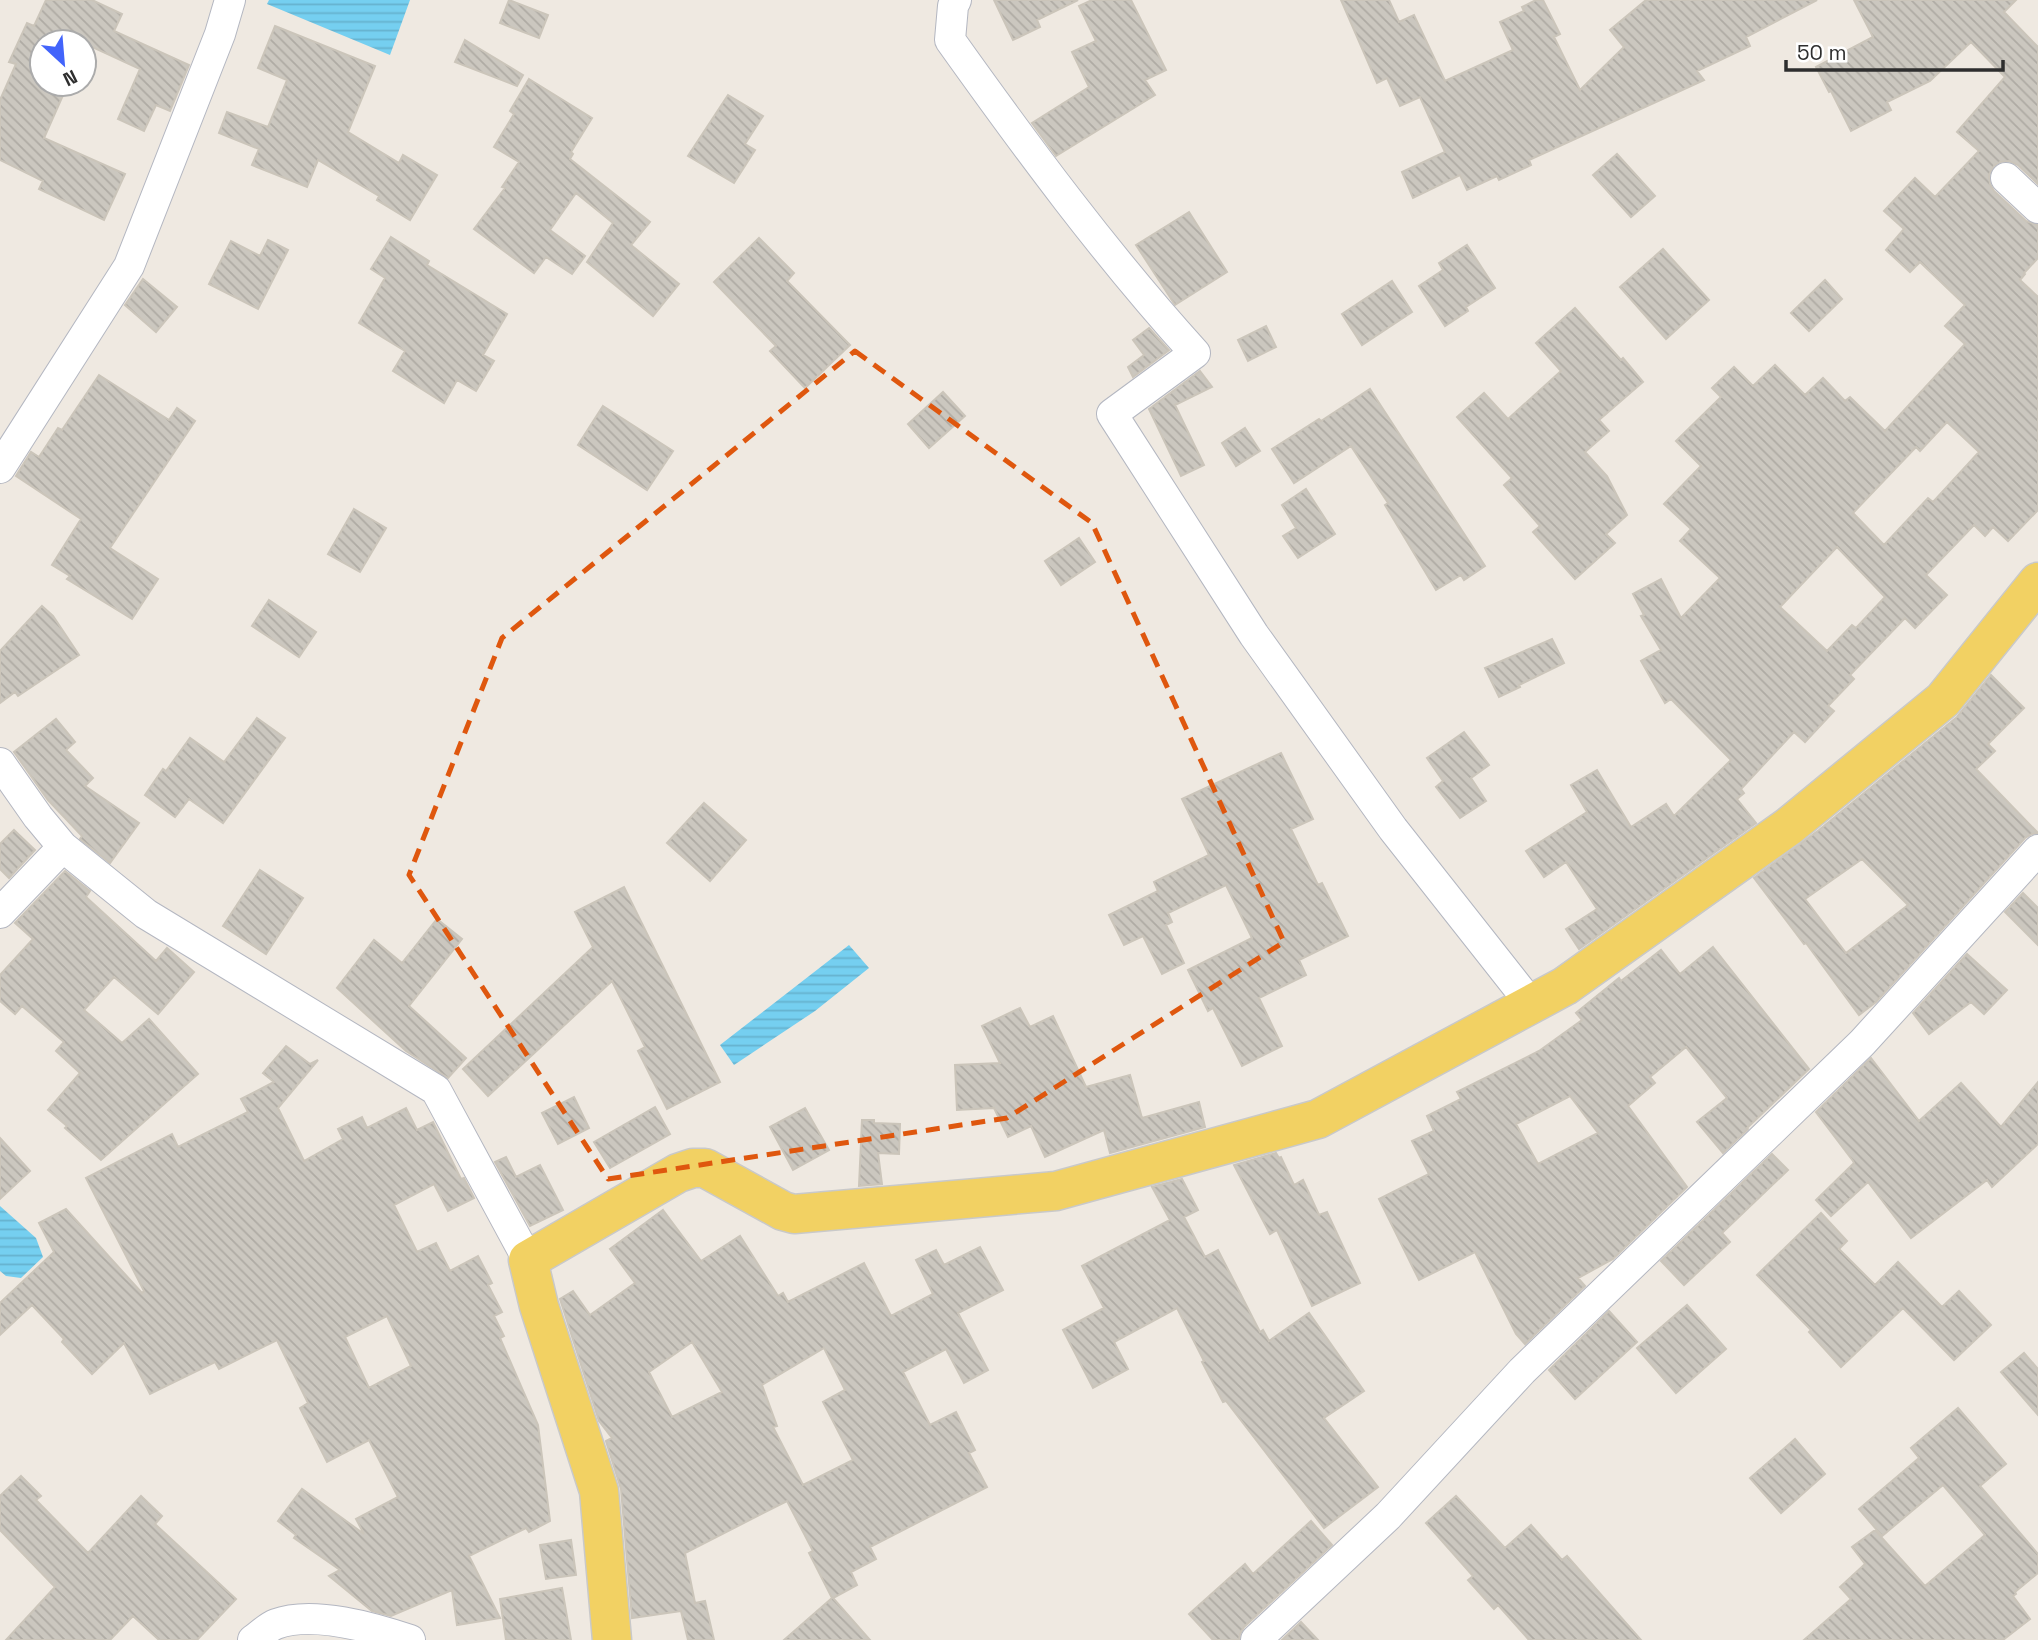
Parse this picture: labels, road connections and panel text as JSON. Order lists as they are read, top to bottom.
{
  "scale_bar": "50 m",
  "north": "bottom right"
}
